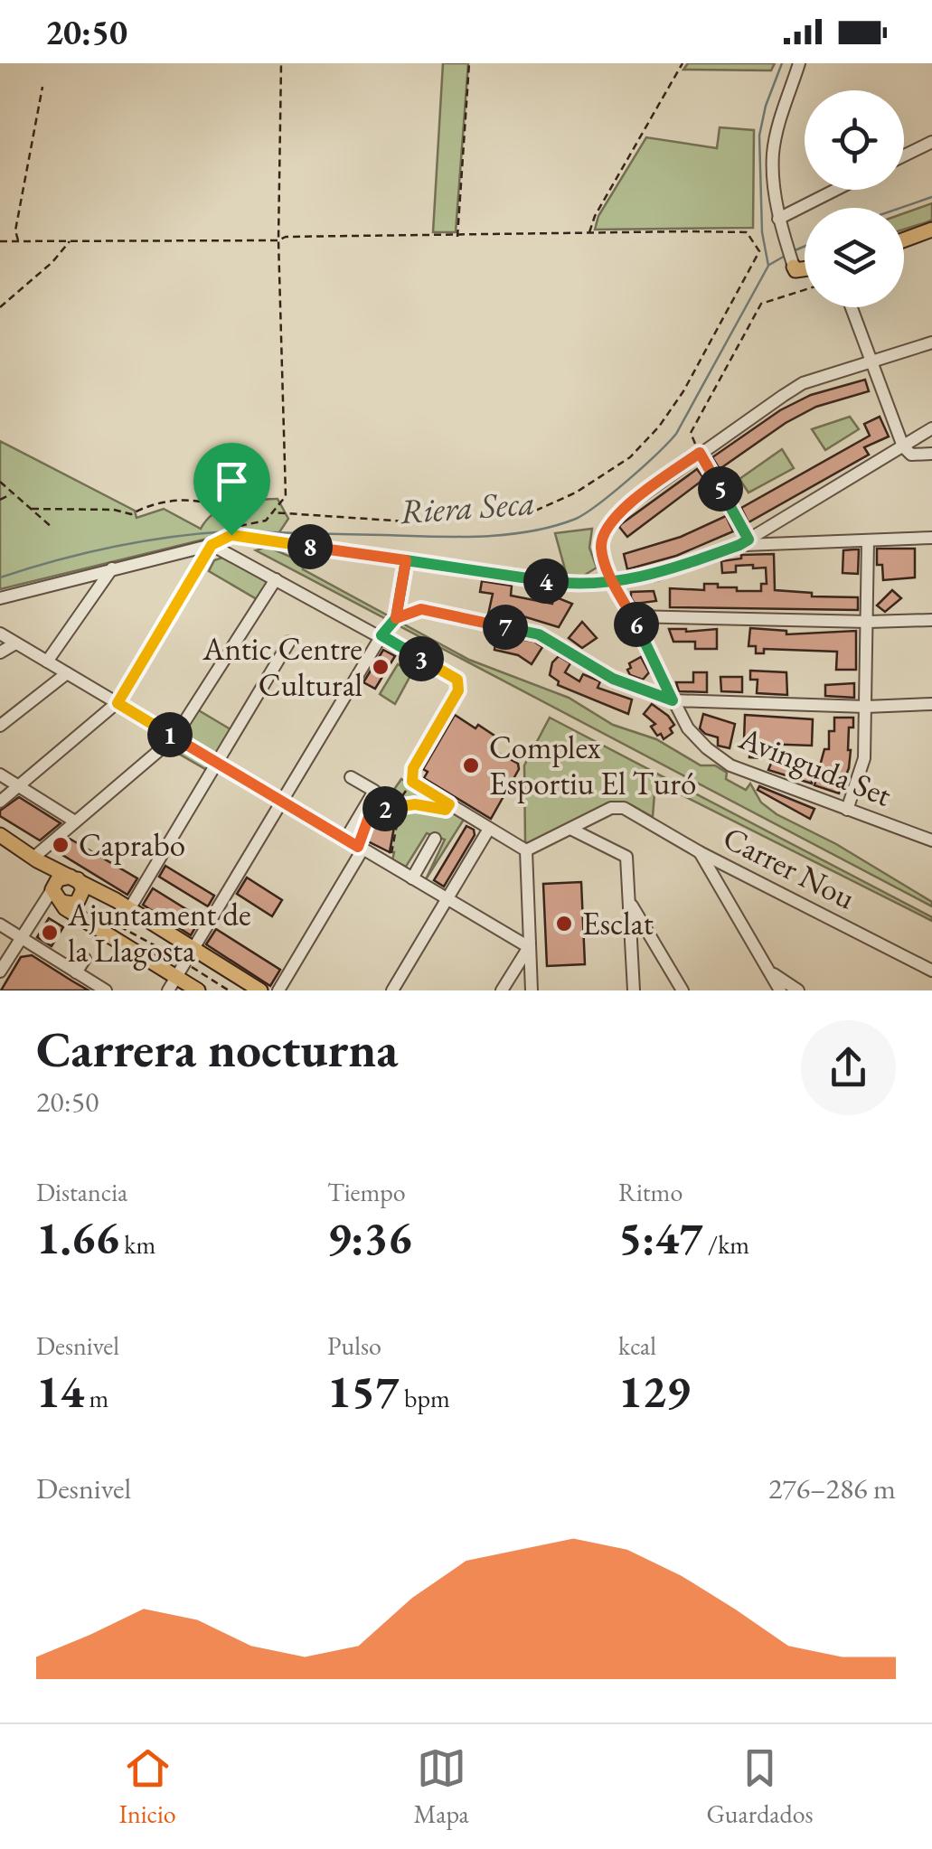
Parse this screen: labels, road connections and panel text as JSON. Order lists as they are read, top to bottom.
{
  "streets": {
    "street": ["Avinguda Set", "Carrer Nou"]
  },
  "water": ["Riera Seca"],
  "places": [
    "Antic Centre Cultural",
    "Complex Esportiu El Turó",
    "Caprabo",
    "Esclat",
    "Ajuntament de la Llagosta"
  ],
  "page": {
    "status": "20:50",
    "pins": [
      "5",
      "8",
      "4",
      "6",
      "7",
      "3",
      "1",
      "2"
    ],
    "heading": ["Carrera nocturna", "20:50"],
    "stats": [
      ["Distancia", "1.66 km"],
      ["Tiempo", "9:36"],
      ["Ritmo", "5:47 /km"],
      ["Desnivel", "14 m"],
      ["Pulso", "157 bpm"],
      ["kcal", "129"]
    ],
    "chart": ["Desnivel", "276–286 m"],
    "tabs": ["Inicio", "Mapa", "Guardados"]
  }
}
